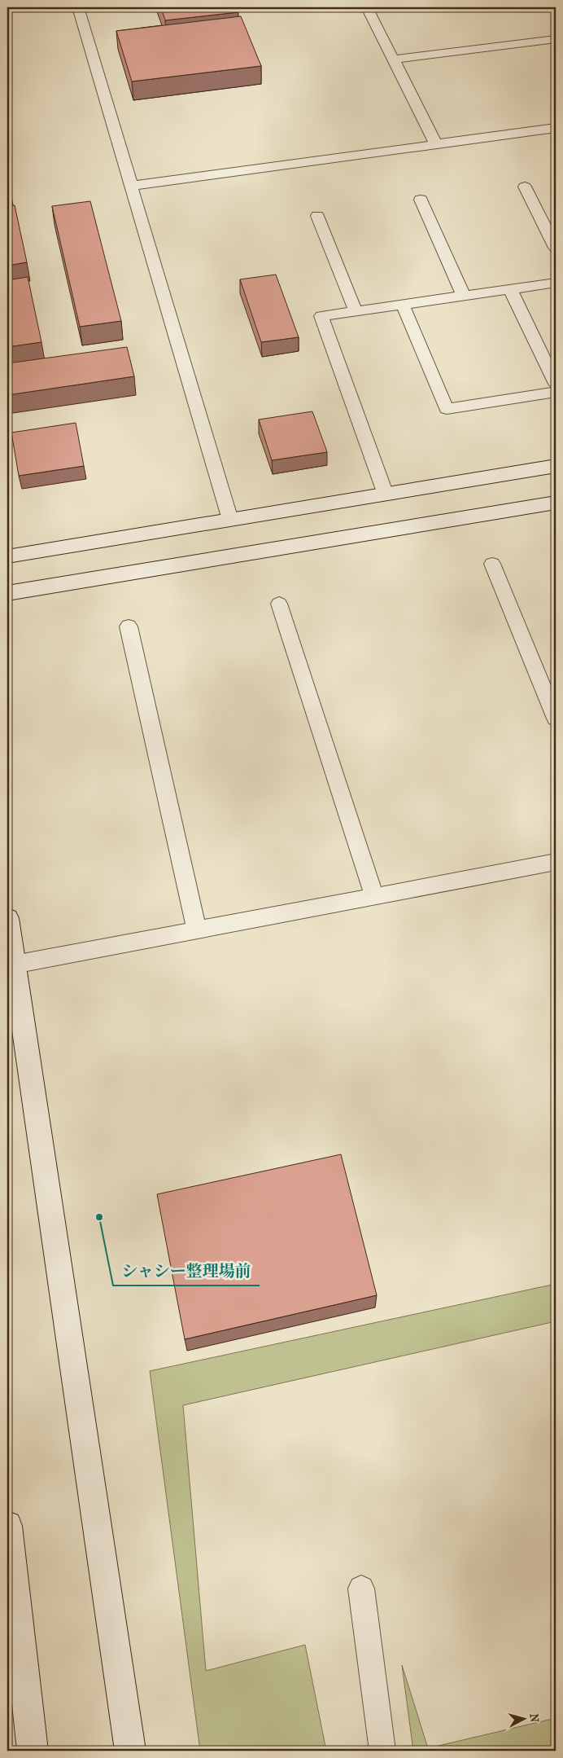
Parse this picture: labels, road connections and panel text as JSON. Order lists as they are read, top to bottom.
{
  "places": ["シャシー整理場前"],
  "north": "right"
}
